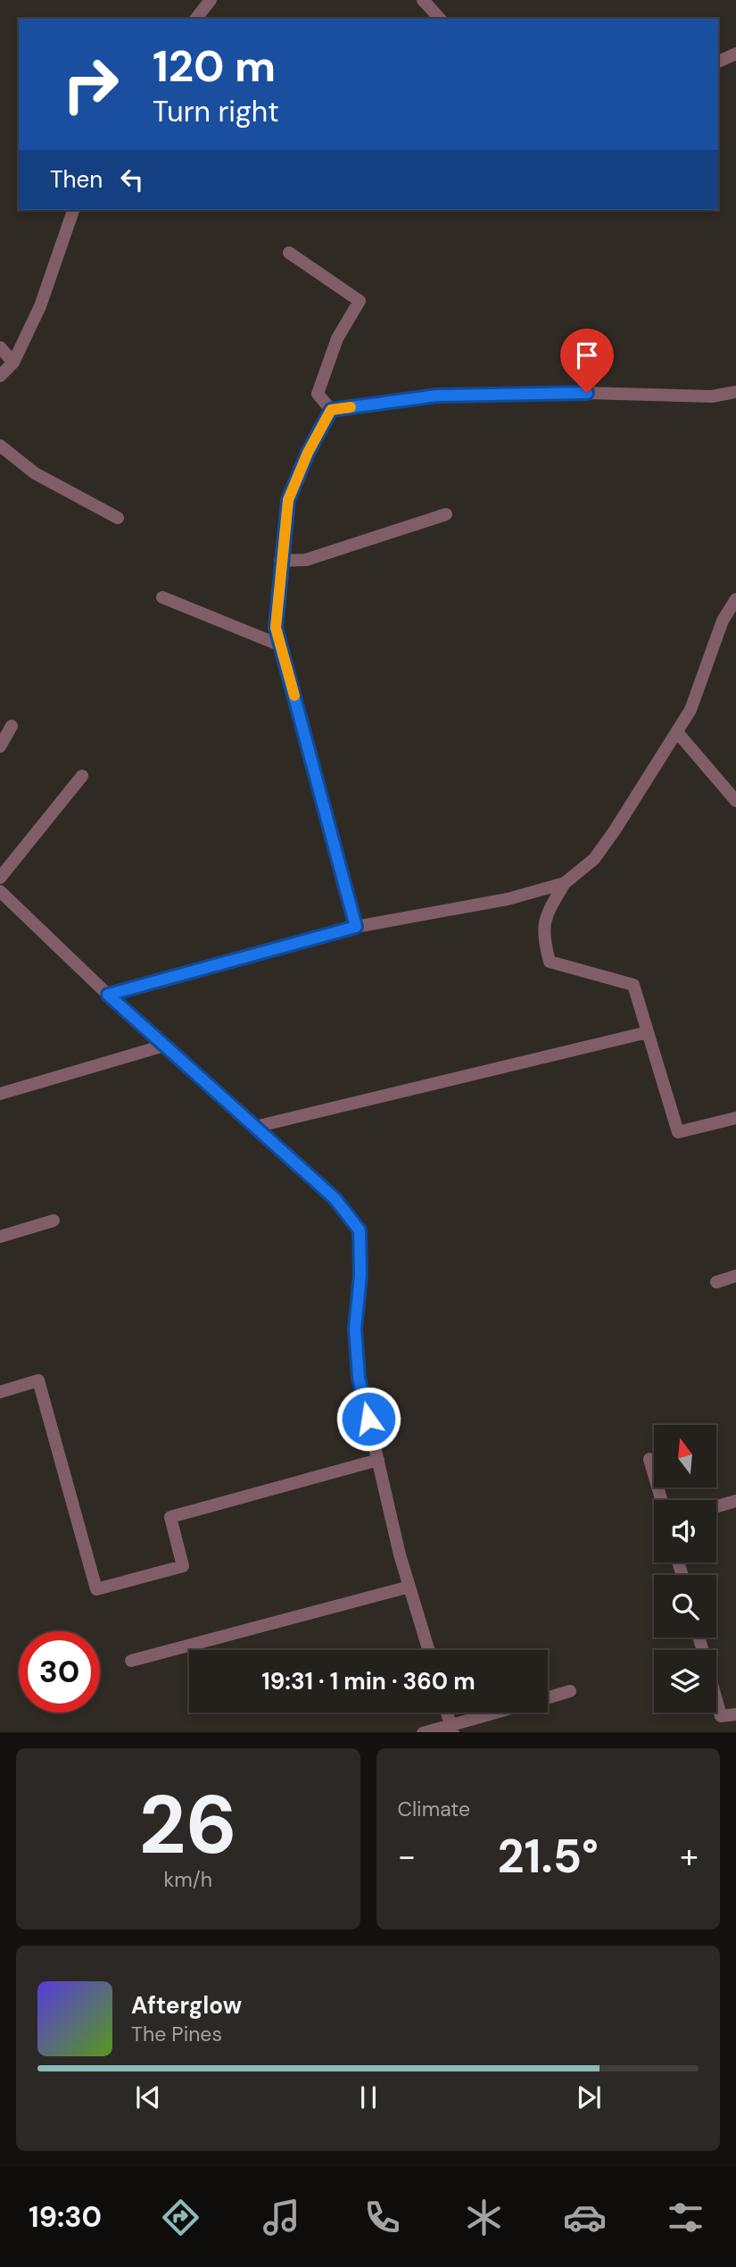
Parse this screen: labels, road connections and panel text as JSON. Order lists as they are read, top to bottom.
{
  "north": "top",
  "page": {
    "turn": ["120 m", "Turn right"],
    "then": "Then",
    "limit": "30",
    "trip": "19:31 · 1 min · 360 m",
    "tile": [
      ["26", "km/h"],
      "Climate"
    ],
    "heat": ["−", "21.5°", "+"],
    "song": ["Afterglow", "The Pines"],
    "tabs": "19:30"
  }
}
